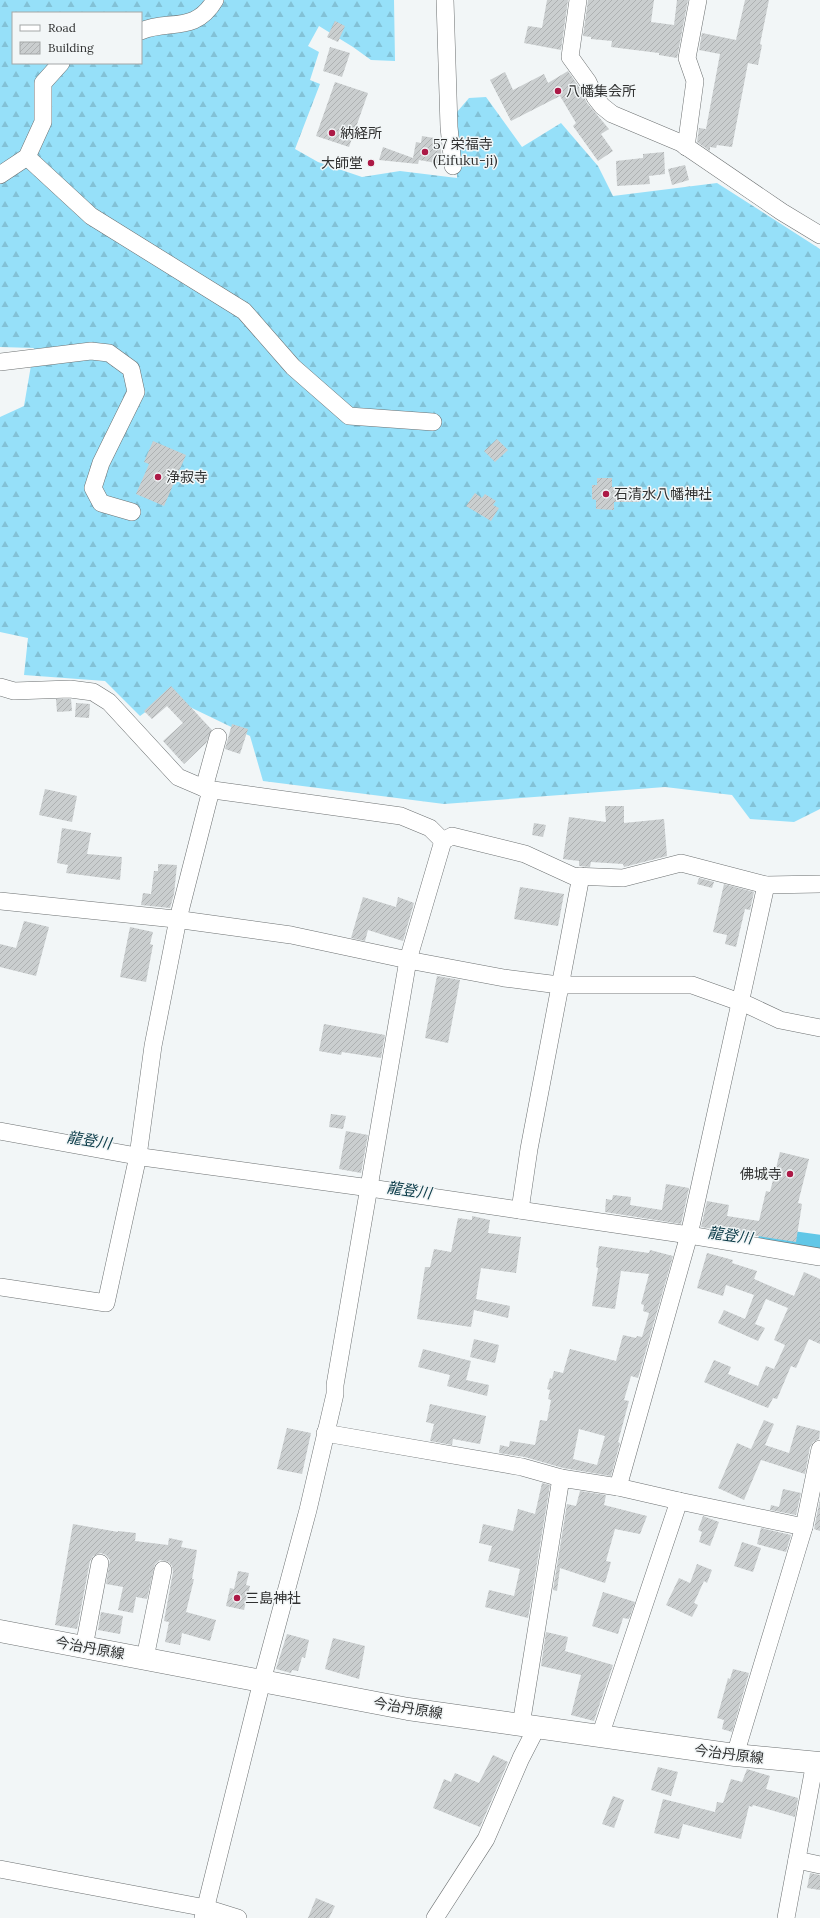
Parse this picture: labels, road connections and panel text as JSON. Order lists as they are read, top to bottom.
{
  "streets": {
    "main road": ["今治丹原線"]
  },
  "water": ["龍登川"],
  "places": [
    "八幡集会所",
    "納経所",
    "57 栄福寺 (Eifuku-ji)",
    "大師堂",
    "浄寂寺",
    "石清水八幡神社",
    "佛城寺",
    "三島神社"
  ],
  "legend": ["Road", "Building"]
}
